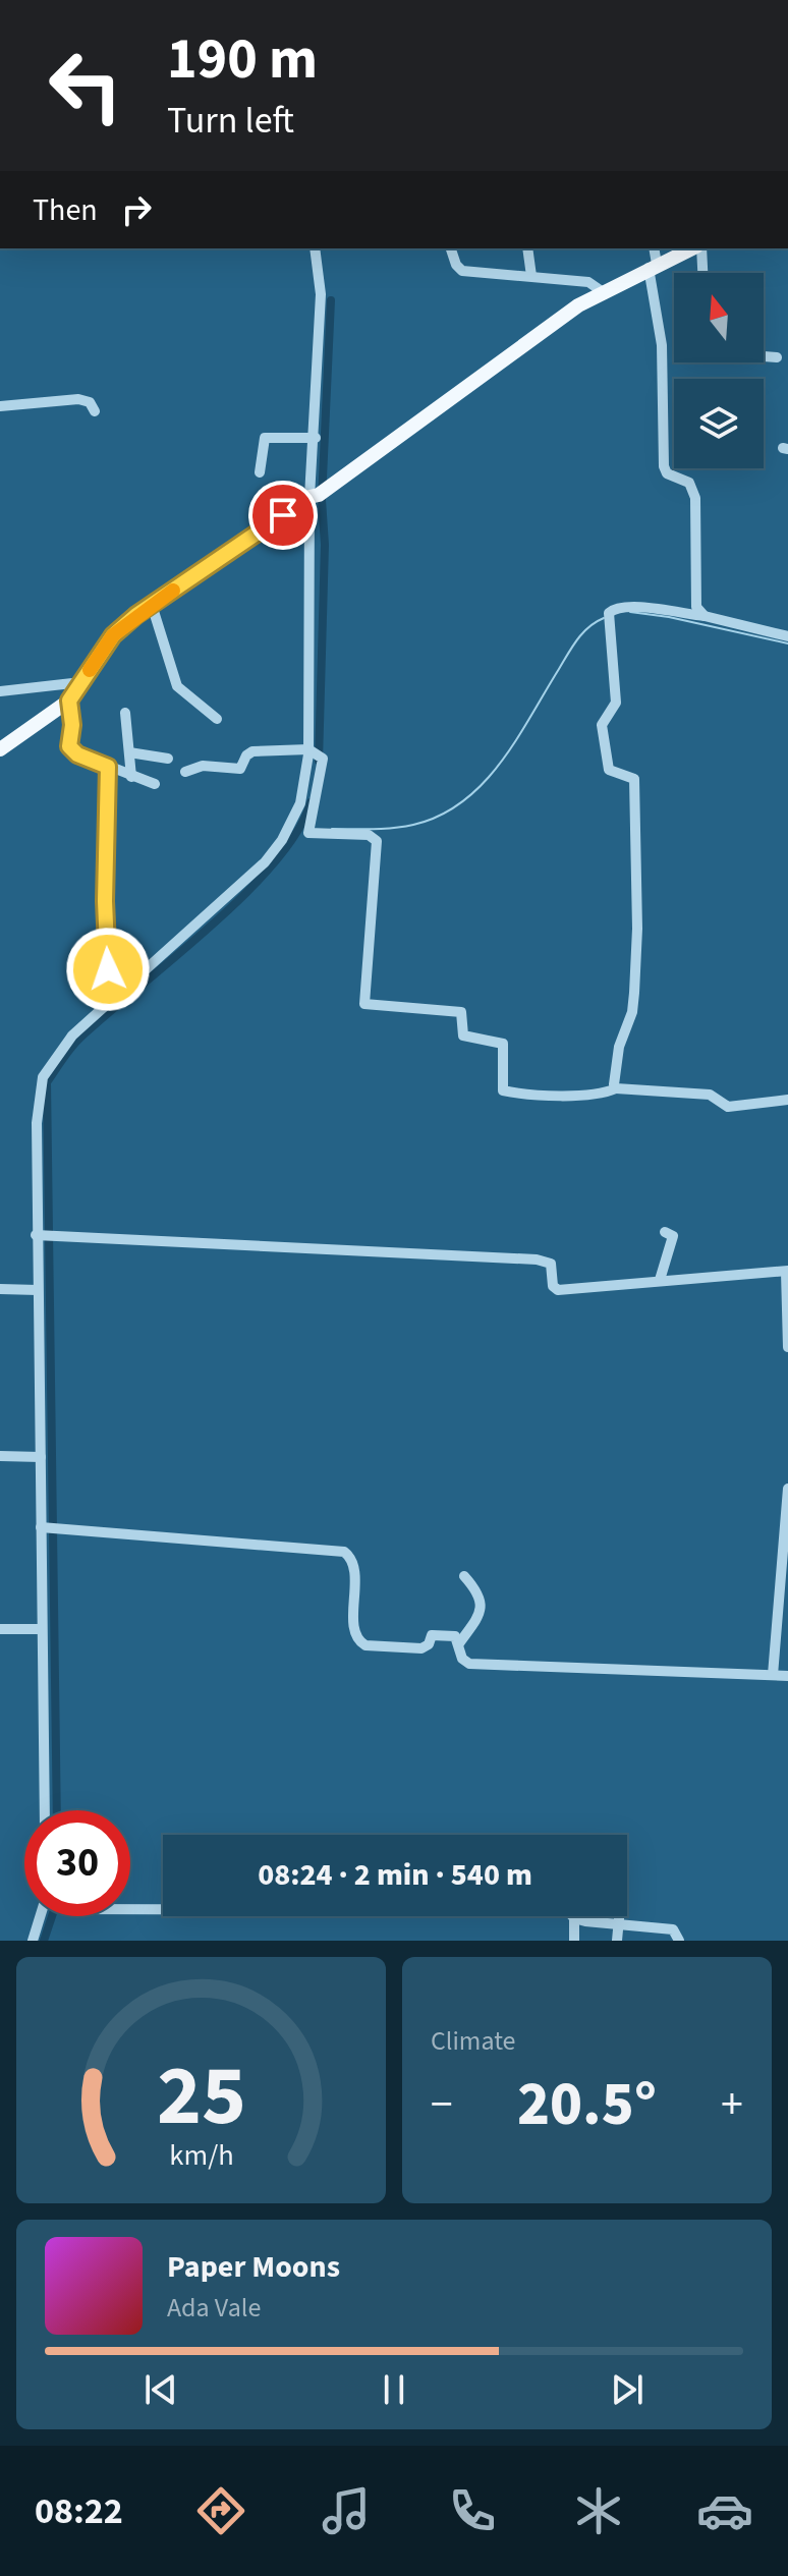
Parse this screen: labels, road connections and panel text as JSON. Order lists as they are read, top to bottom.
{
  "north": "top",
  "page": {
    "turn": ["190 m", "Turn left"],
    "then": "Then",
    "limit": "30",
    "trip": "08:24 · 2 min · 540 m",
    "tile": "Climate",
    "heat": ["−", "20.5°", "+"],
    "song": ["Paper Moons", "Ada Vale"],
    "tabs": "08:22",
    "gauge": ["25", "km/h"]
  }
}
